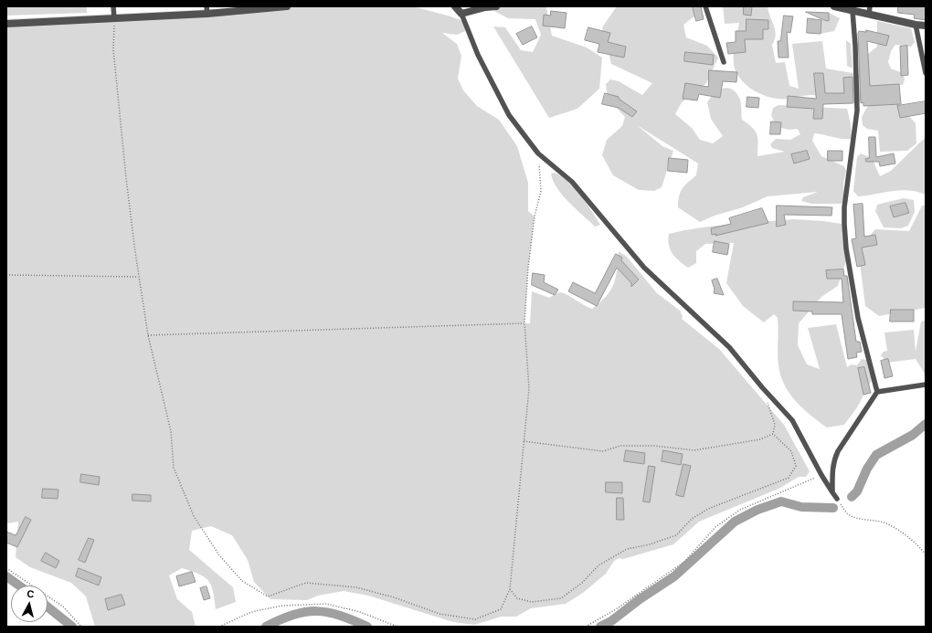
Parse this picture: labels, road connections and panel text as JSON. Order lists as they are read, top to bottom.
{
  "north": "top"
}
